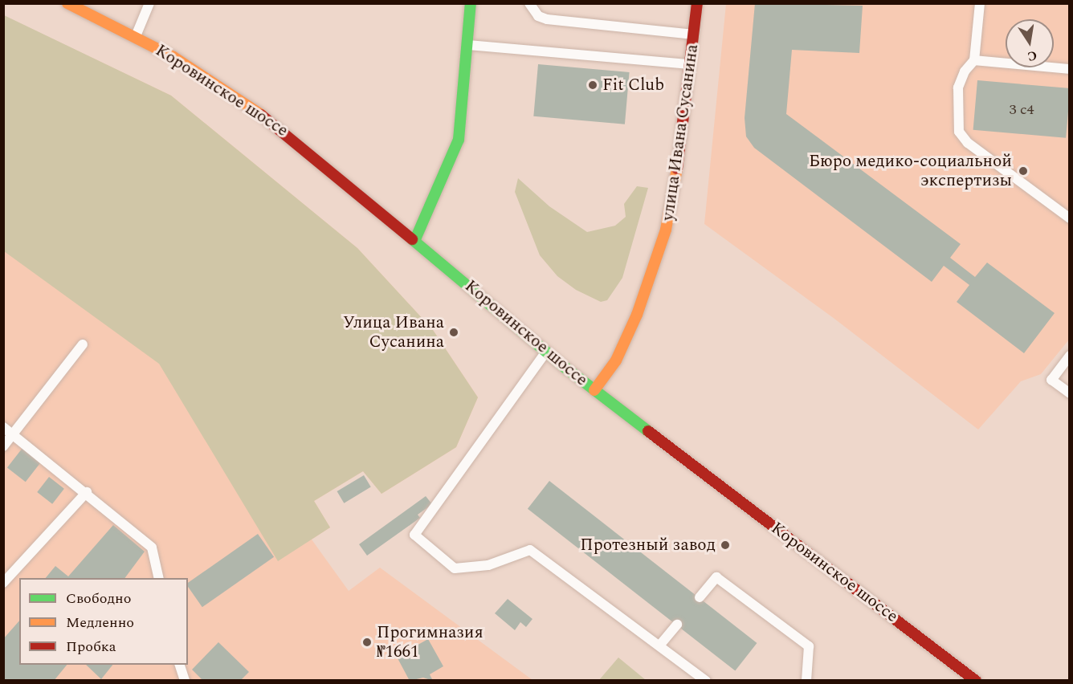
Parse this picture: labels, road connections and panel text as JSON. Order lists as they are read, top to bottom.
{
  "streets": {
    "main road": ["Коровинское шоссе", "улица Ивана Сусанина"]
  },
  "crossings": [
    ["Коровинское шоссе", "улица Ивана Сусанина"]
  ],
  "places": [
    "Fit Club",
    "Бюро медико-социальной экспертизы",
    "Улица Ивана Сусанина",
    "Протезный завод",
    "Прогимназия №1661"
  ],
  "house_numbers": ["3 с4"],
  "legend": ["Свободно", "Медленно", "Пробка"],
  "north": "bottom"
}
